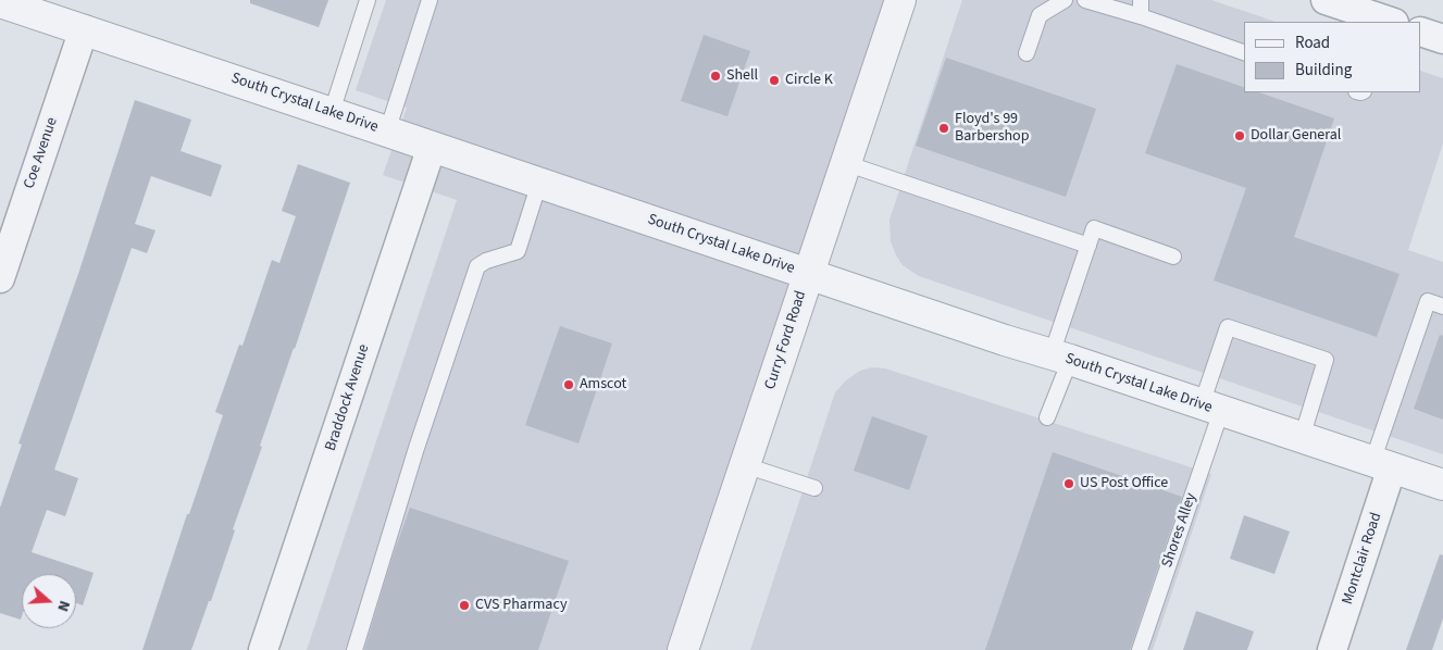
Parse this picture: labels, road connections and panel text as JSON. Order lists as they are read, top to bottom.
{
  "streets": {
    "street": [
      "South Crystal Lake Drive",
      "Coe Avenue",
      "Curry Ford Road",
      "Braddock Avenue",
      "Montclair Road"
    ],
    "lane": ["Shores Alley"]
  },
  "crossings": [
    ["South Crystal Lake Drive", "Coe Avenue"],
    ["South Crystal Lake Drive", "Curry Ford Road"],
    ["South Crystal Lake Drive", "Braddock Avenue"],
    ["South Crystal Lake Drive", "Shores Alley"],
    ["South Crystal Lake Drive", "Montclair Road"]
  ],
  "places": [
    "Shell",
    "Circle K",
    "Floyd's 99 Barbershop",
    "Dollar General",
    "Amscot",
    "US Post Office",
    "CVS Pharmacy"
  ],
  "legend": ["Road", "Building"],
  "north": "right"
}
